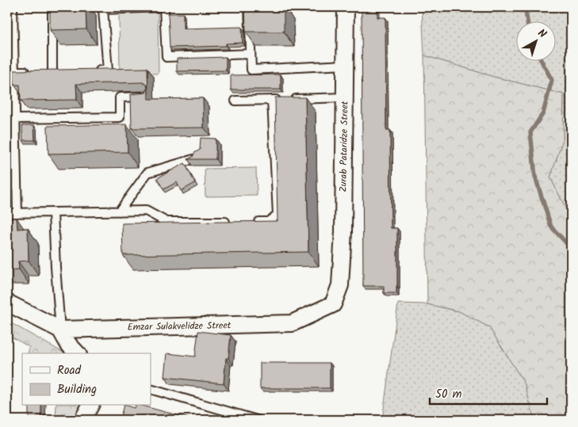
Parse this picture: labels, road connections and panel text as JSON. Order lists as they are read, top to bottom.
{
  "streets": {
    "street": ["Zurab Pataridze Street", "Emzar Sulakvelidze Street"]
  },
  "crossings": [
    ["Zurab Pataridze Street", "Emzar Sulakvelidze Street"]
  ],
  "legend": ["Road", "Building"],
  "scale_bar": "50 m",
  "north": "top right"
}
